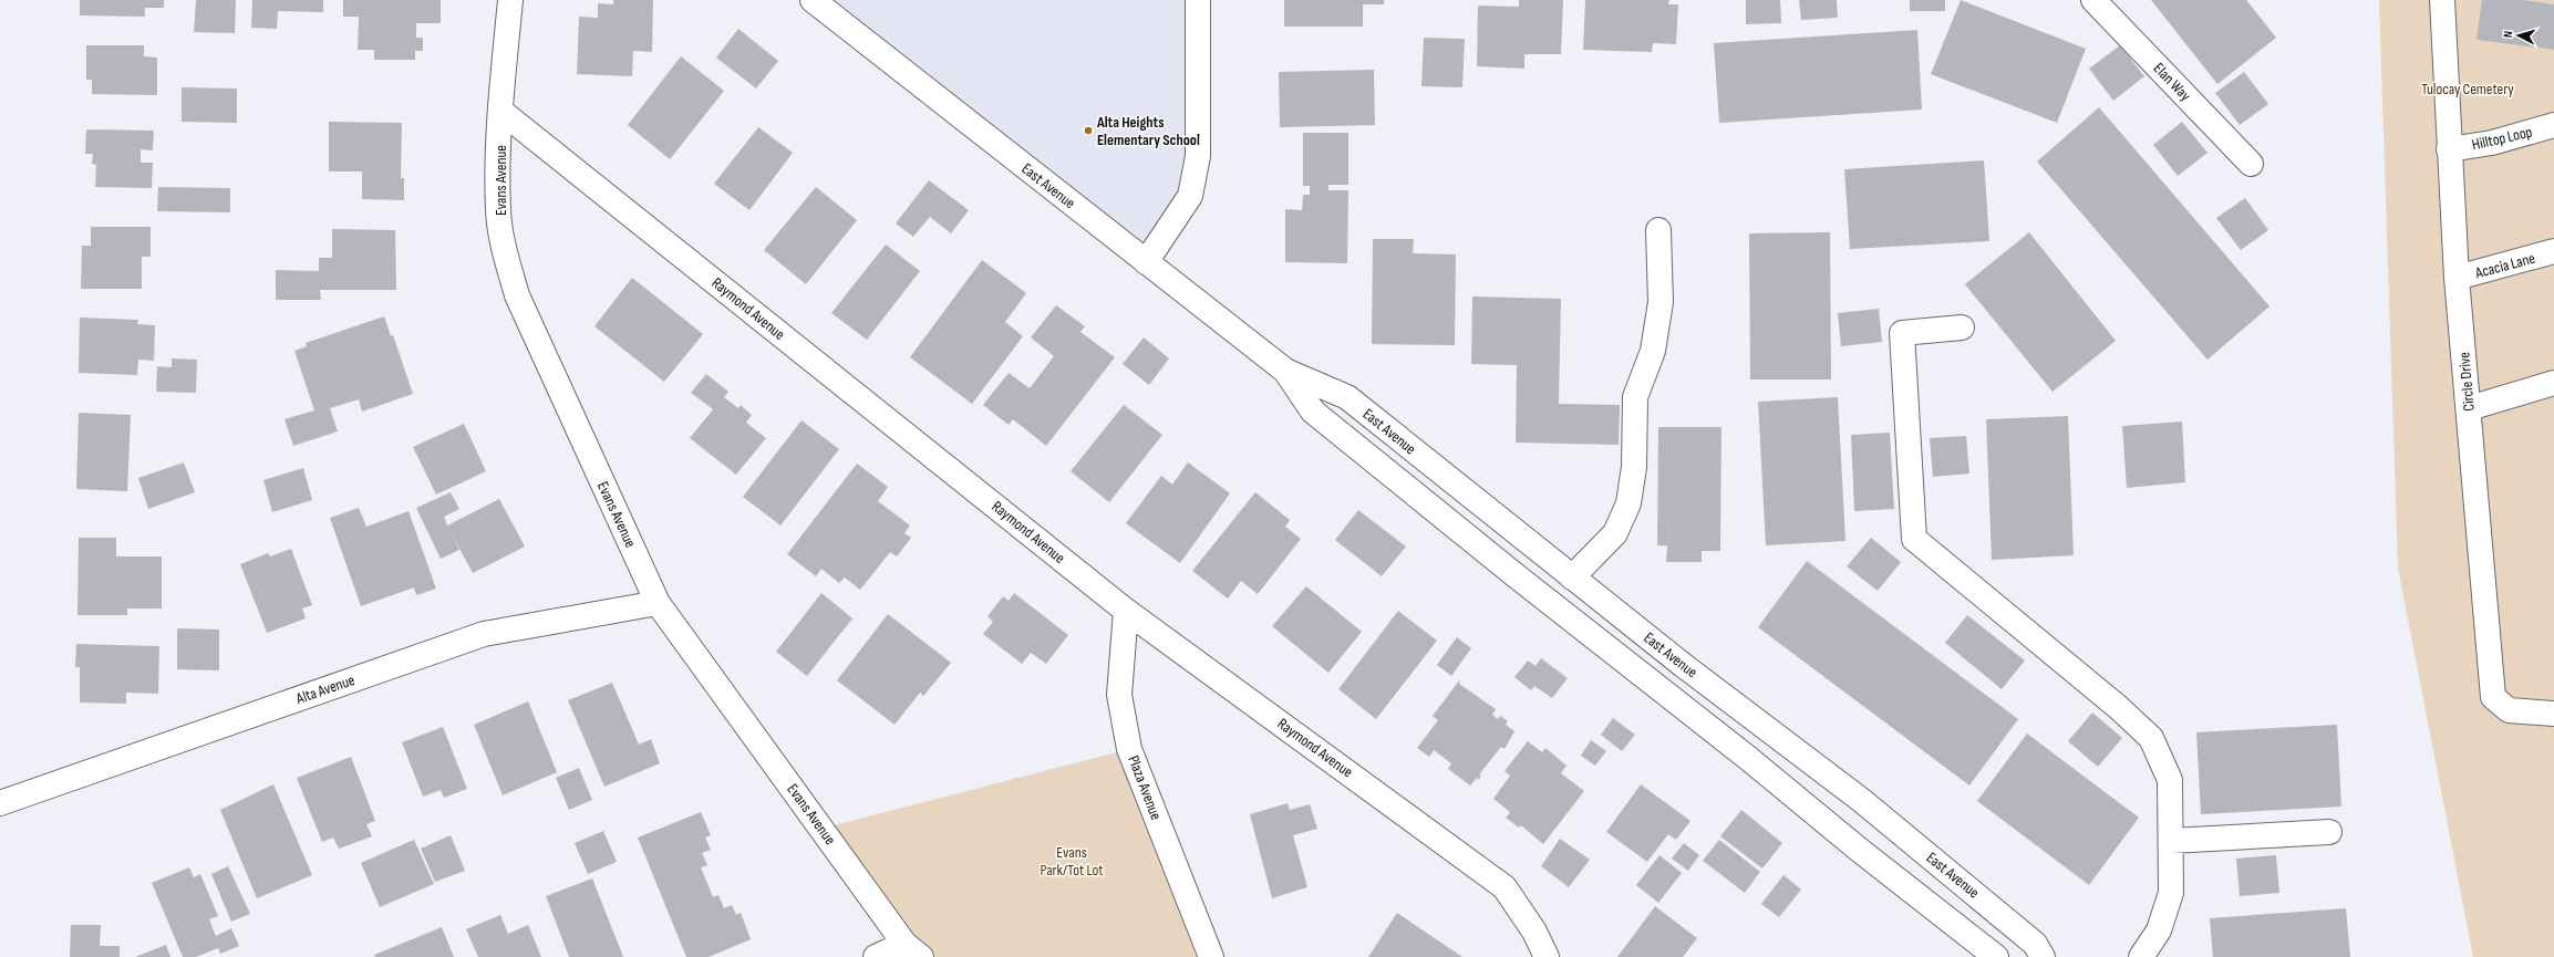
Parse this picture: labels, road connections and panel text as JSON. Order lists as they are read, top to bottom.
{
  "streets": {
    "street": [
      "Elan Way",
      "Hilltop Loop",
      "Evans Avenue",
      "East Avenue",
      "Acacia Lane",
      "Raymond Avenue",
      "Circle Drive",
      "Alta Avenue",
      "Plaza Avenue"
    ]
  },
  "crossings": [
    ["Hilltop Loop", "Circle Drive"],
    ["Evans Avenue", "Raymond Avenue"],
    ["Evans Avenue", "Alta Avenue"],
    ["Acacia Lane", "Circle Drive"],
    ["Raymond Avenue", "Plaza Avenue"]
  ],
  "parks": ["Tulocay Cemetery", "Evans Park/Tot Lot"],
  "places": ["Alta Heights Elementary School"],
  "north": "left"
}
